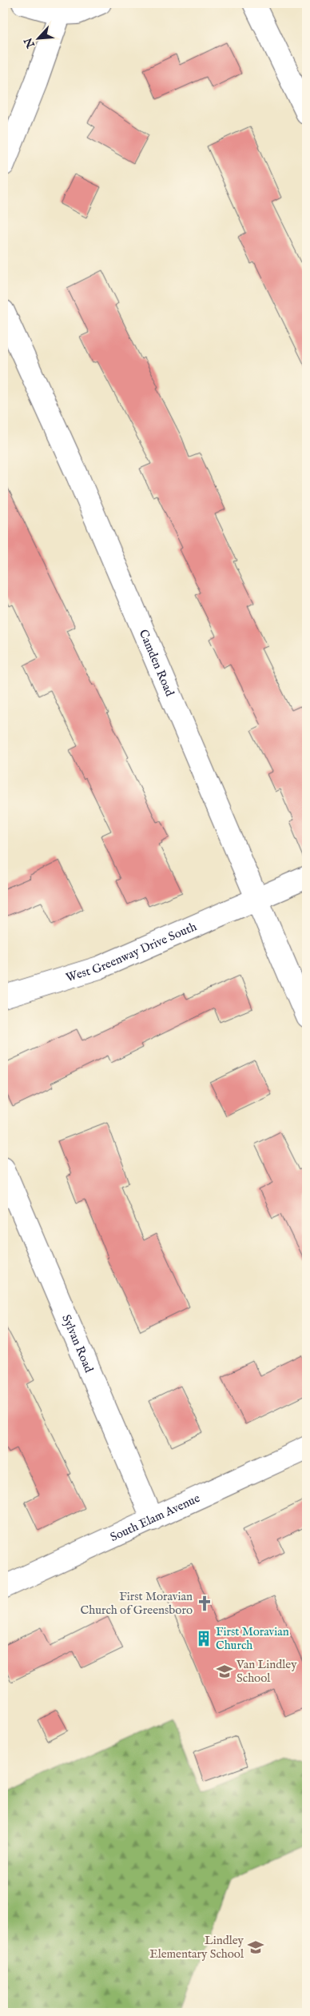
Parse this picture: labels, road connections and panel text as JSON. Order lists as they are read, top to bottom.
{
  "streets": {
    "street": [
      "Camden Road",
      "West Greenway Drive South",
      "Sylvan Road",
      "South Elam Avenue"
    ]
  },
  "crossings": [
    ["Camden Road", "West Greenway Drive South"],
    ["Sylvan Road", "South Elam Avenue"]
  ],
  "places": {
    "church": ["First Moravian Church of Greensboro"],
    "building": ["First Moravian Church"],
    "school or university": ["Van Lindley School", "Lindley Elementary School"]
  },
  "north": "bottom left"
}
